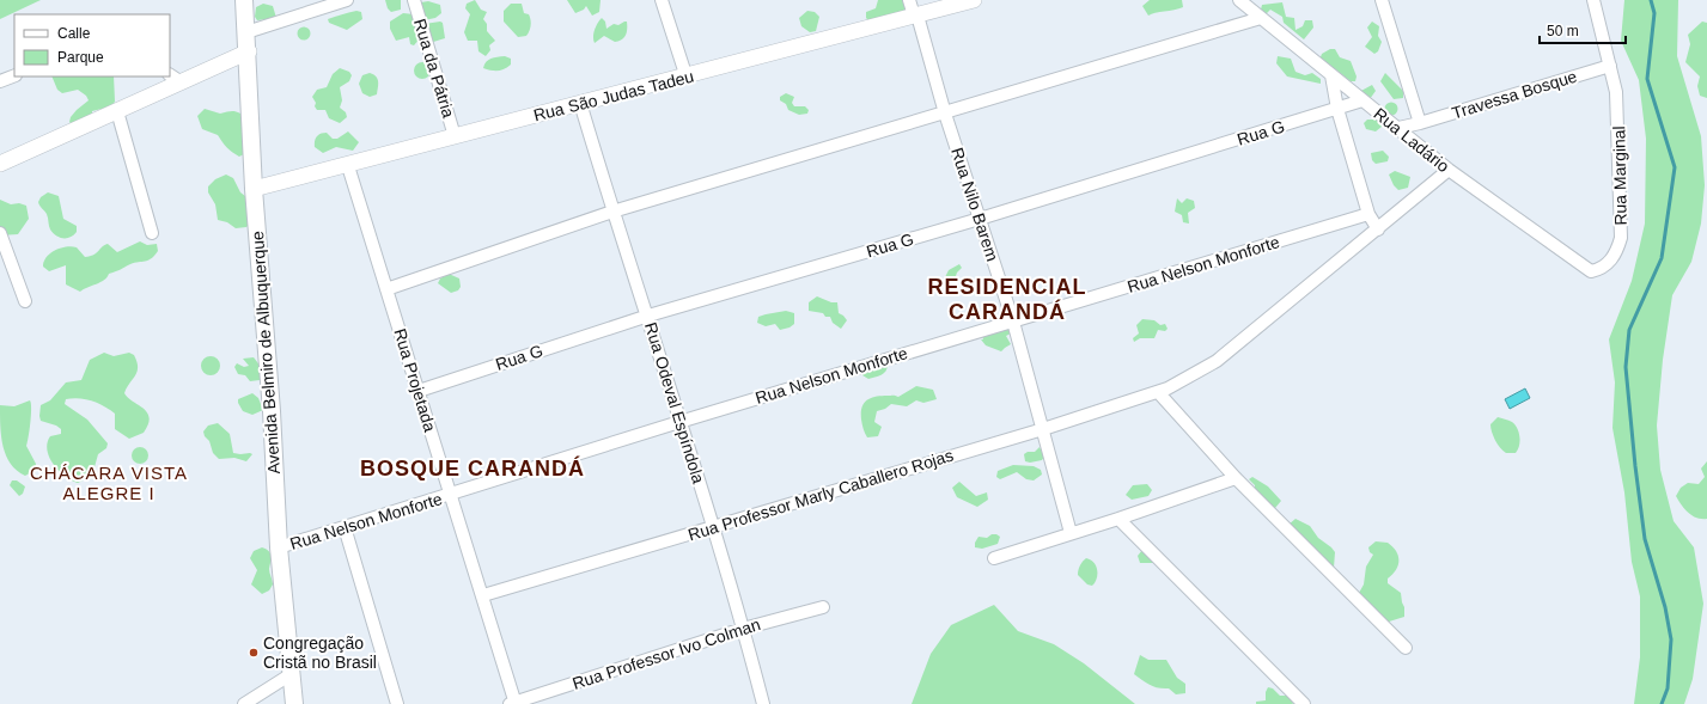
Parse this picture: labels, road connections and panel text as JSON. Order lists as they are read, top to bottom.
{
  "streets": {
    "main road": ["Avenida Belmiro de Albuquerque"],
    "street": [
      "Rua da Pátria",
      "Travessa Bosque",
      "Rua São Judas Tadeu",
      "Rua G",
      "Rua Ladário",
      "Rua Marginal",
      "Rua Nilo Barem",
      "Rua Nelson Monforte",
      "Rua Projetada",
      "Rua Odeval Espíndola",
      "Rua Professor Marly Caballero Rojas",
      "Rua Professor Ivo Colman"
    ]
  },
  "crossings": [
    ["Rua da Pátria", "Rua São Judas Tadeu"],
    ["Travessa Bosque", "Rua Ladário"],
    ["Travessa Bosque", "Rua Marginal"],
    ["Rua São Judas Tadeu", "Rua Nilo Barem"],
    ["Rua São Judas Tadeu", "Avenida Belmiro de Albuquerque"],
    ["Rua São Judas Tadeu", "Rua Projetada"],
    ["Rua São Judas Tadeu", "Rua Odeval Espíndola"],
    ["Rua G", "Rua Ladário"],
    ["Rua G", "Rua Nilo Barem"],
    ["Rua G", "Rua Projetada"],
    ["Rua G", "Rua Odeval Espíndola"],
    ["Rua Ladário", "Rua Marginal"],
    ["Rua Ladário", "Rua Professor Marly Caballero Rojas"],
    ["Rua Nilo Barem", "Rua Nelson Monforte"],
    ["Rua Nilo Barem", "Rua Professor Marly Caballero Rojas"],
    ["Rua Nelson Monforte", "Avenida Belmiro de Albuquerque"],
    ["Rua Nelson Monforte", "Rua Projetada"],
    ["Rua Nelson Monforte", "Rua Odeval Espíndola"],
    ["Rua Projetada", "Rua Professor Marly Caballero Rojas"],
    ["Rua Projetada", "Rua Professor Ivo Colman"],
    ["Rua Odeval Espíndola", "Rua Professor Marly Caballero Rojas"],
    ["Rua Odeval Espíndola", "Rua Professor Ivo Colman"]
  ],
  "districts": ["RESIDENCIAL CARANDÁ", "BOSQUE CARANDÁ", "CHÁCARA VISTA ALEGRE I"],
  "places": ["Congregação Cristã no Brasil"],
  "legend": ["Calle", "Parque"],
  "scale_bar": "50 m"
}
